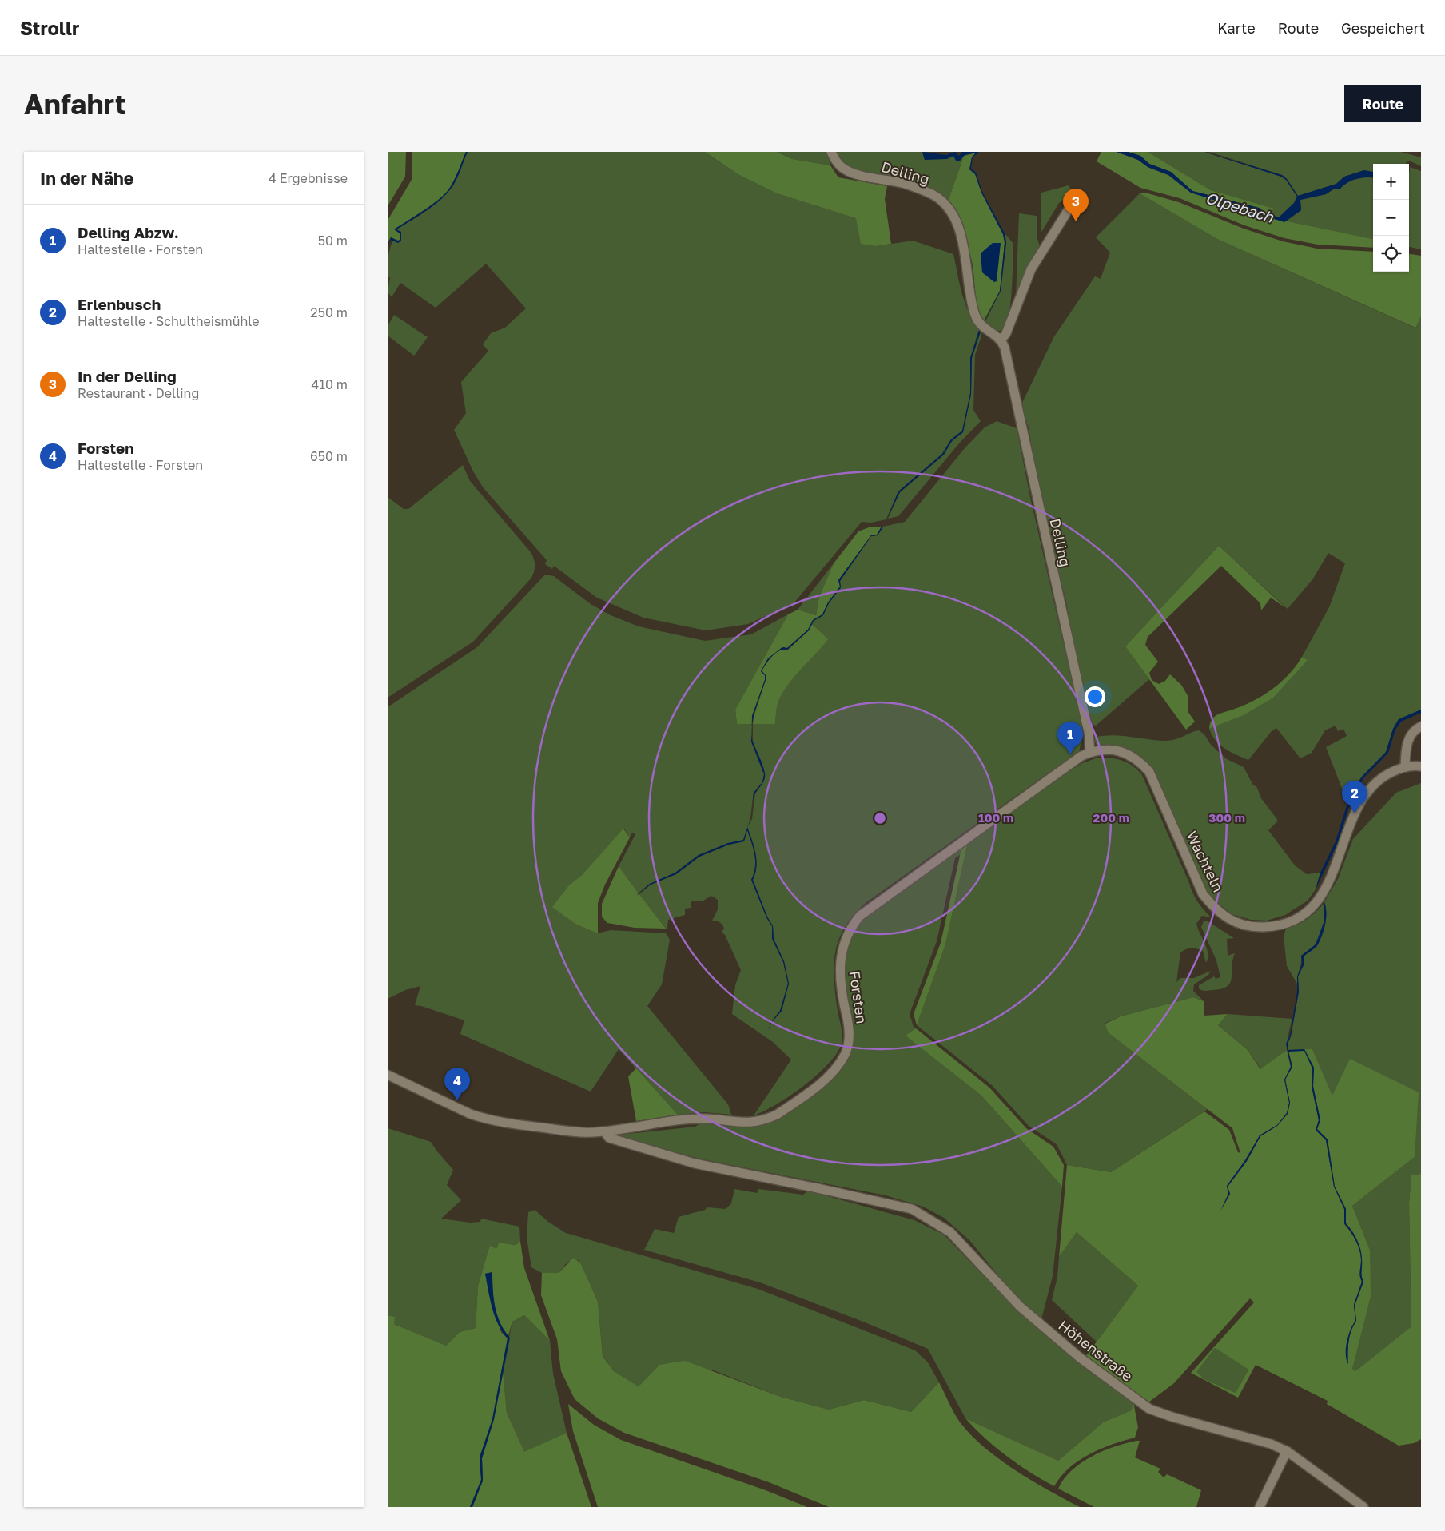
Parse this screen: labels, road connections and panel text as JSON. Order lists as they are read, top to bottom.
{
  "streets": {
    "street": [
      "Delling",
      "Wachteln",
      "Forsten",
      "Höhenstraße"
    ]
  },
  "crossings": [
    ["Delling", "Wachteln"],
    ["Delling", "Forsten"],
    ["Wachteln", "Forsten"],
    ["Forsten", "Höhenstraße"]
  ],
  "water": ["Olpebach"],
  "page": {
    "header": "Strollr",
    "nav": ["Karte", "Route", "Gespeichert"],
    "buttons": "Route",
    "title": "Anfahrt",
    "heading": ["In der Nähe", "4 Ergebnisse"],
    "map_buttons": ["+", "−"],
    "pins": [
      "3",
      "1",
      "2",
      "4"
    ],
    "list": [
      {
        "mark": "1",
        "name": "Delling Abzw.",
        "note": "Haltestelle · Forsten",
        "value": "50 m"
      },
      {
        "mark": "2",
        "name": "Erlenbusch",
        "note": "Haltestelle · Schultheismühle",
        "value": "250 m"
      },
      {
        "mark": "3",
        "name": "In der Delling",
        "note": "Restaurant · Delling",
        "value": "410 m"
      },
      {
        "mark": "4",
        "name": "Forsten",
        "note": "Haltestelle · Forsten",
        "value": "650 m"
      }
    ]
  },
  "rings": ["100 m", "200 m", "300 m"]
}
